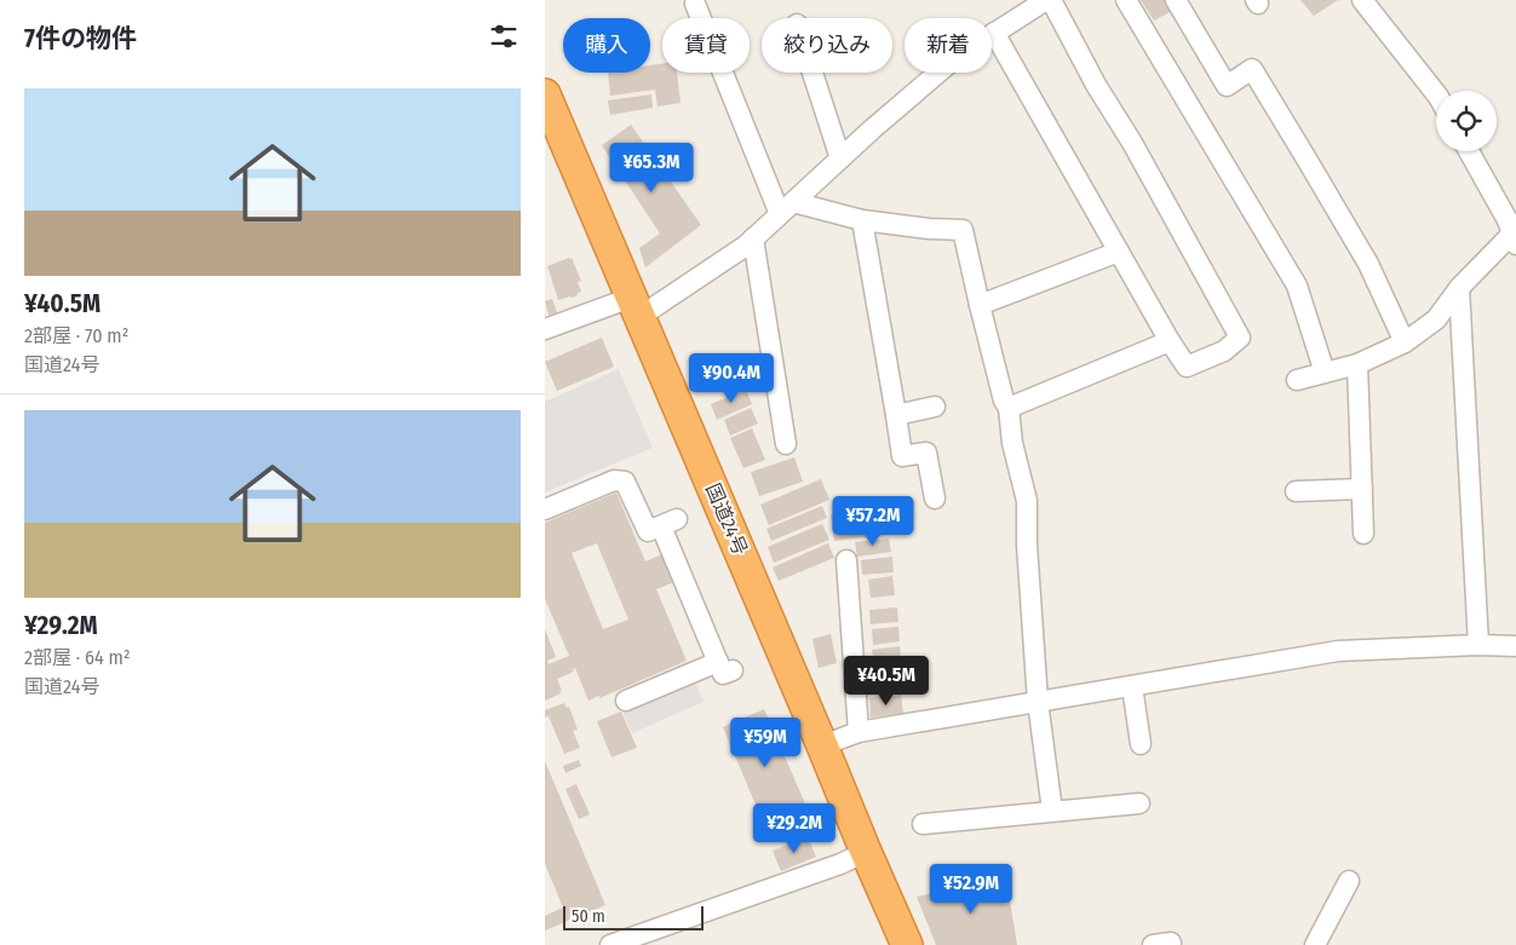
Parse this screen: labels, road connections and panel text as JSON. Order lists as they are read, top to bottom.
{
  "streets": {
    "highway": ["国道24号"]
  },
  "scale_bar": "50 m",
  "page": {
    "heading": "7件の物件",
    "chip": [
      "購入",
      "賃貸",
      "絞り込み",
      "新着"
    ],
    "list": [
      {
        "name": "¥40.5M",
        "note": "2部屋 · 70 m² · 国道24号"
      },
      {
        "name": "¥29.2M",
        "note": "2部屋 · 64 m² · 国道24号"
      }
    ],
    "price": [
      "¥65.3M",
      "¥90.4M",
      "¥57.2M",
      "¥40.5M",
      "¥59M",
      "¥29.2M",
      "¥52.9M"
    ],
    "scale": "50 m"
  }
}
